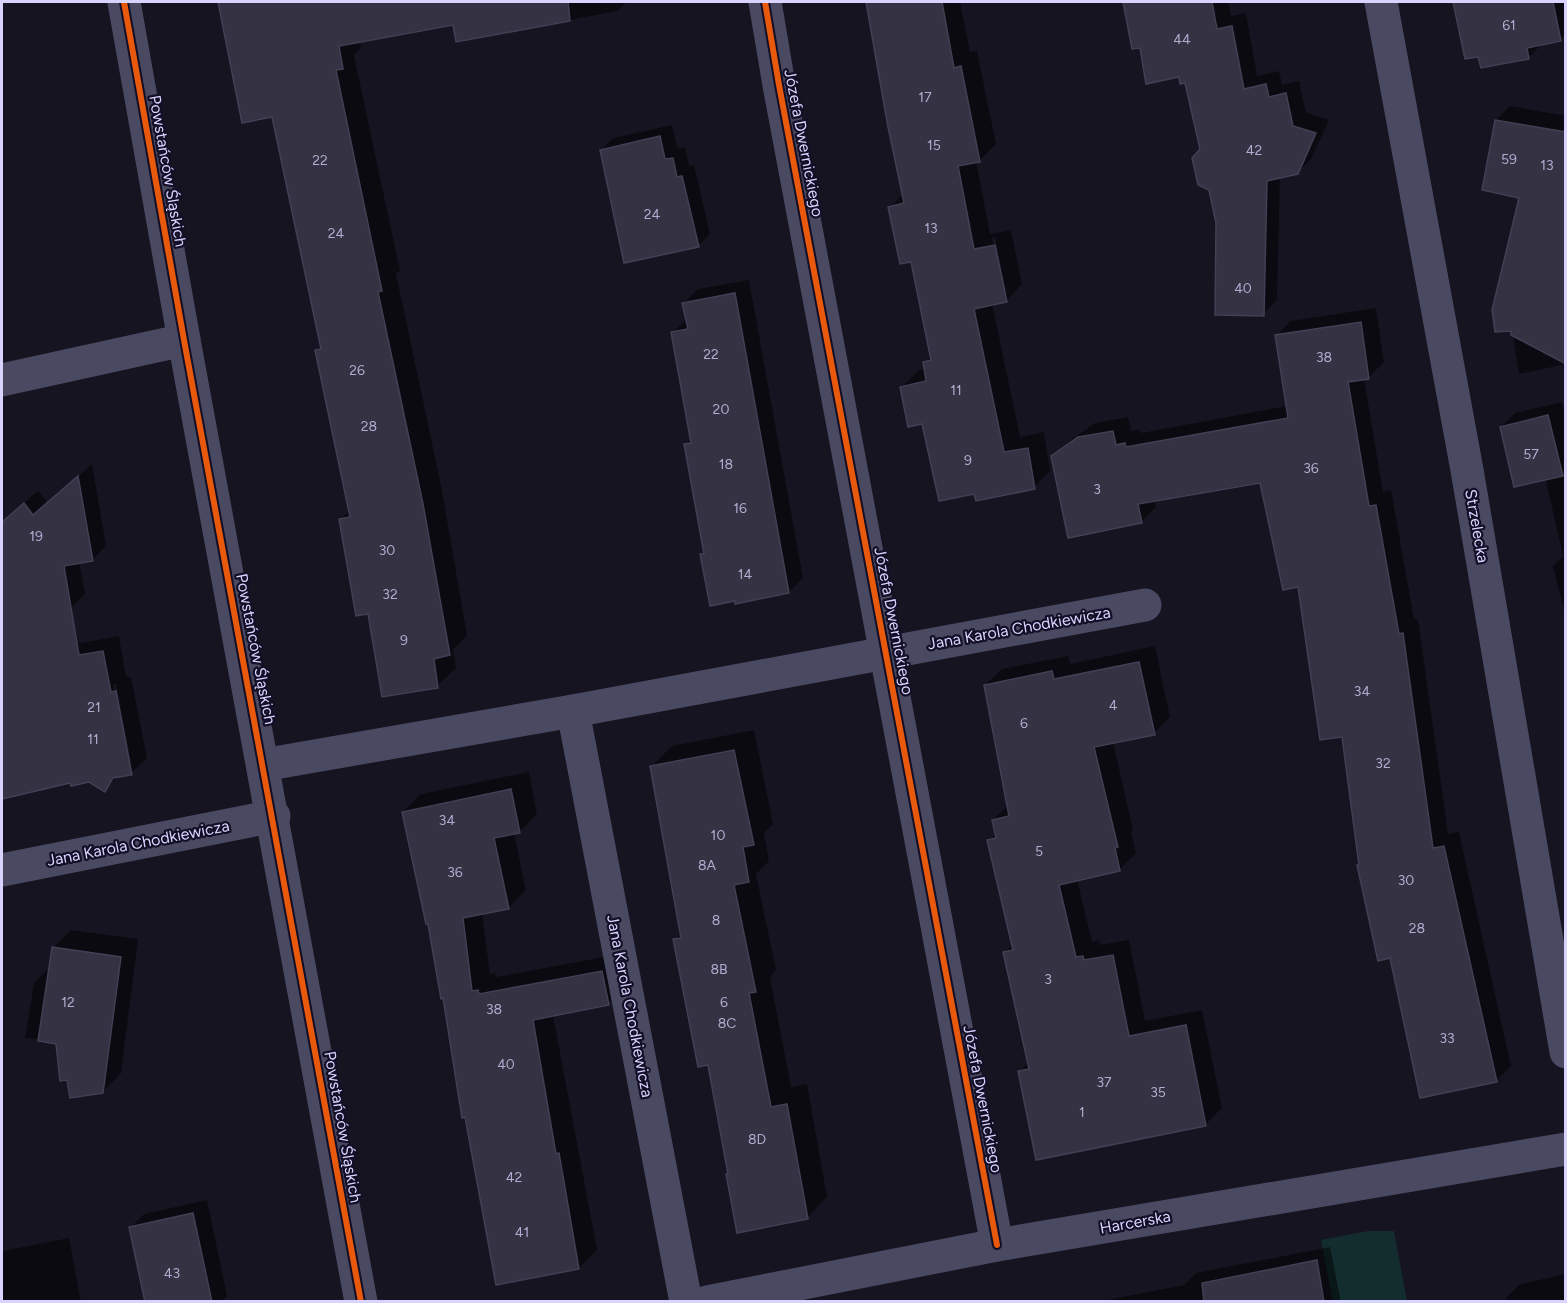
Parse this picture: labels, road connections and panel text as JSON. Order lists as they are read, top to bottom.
{
  "streets": {
    "street": [
      "Józefa Dwernickiego",
      "Powstańców Śląskich",
      "Strzelecka",
      "Jana Karola Chodkiewicza",
      "Harcerska"
    ]
  },
  "crossings": [
    ["Józefa Dwernickiego", "Jana Karola Chodkiewicza"],
    ["Józefa Dwernickiego", "Harcerska"],
    ["Powstańców Śląskich", "Jana Karola Chodkiewicza"]
  ],
  "house_numbers": [
    "61",
    "44",
    "17",
    "15",
    "42",
    "59",
    "22",
    "13",
    "24",
    "13",
    "24",
    "40",
    "22",
    "38",
    "26",
    "11",
    "20",
    "28",
    "57",
    "9",
    "18",
    "36",
    "3",
    "16",
    "19",
    "30",
    "14",
    "32",
    "9",
    "34",
    "4",
    "21",
    "6",
    "11",
    "32",
    "34",
    "10",
    "5",
    "8A",
    "36",
    "30",
    "8",
    "28",
    "8B",
    "3",
    "12",
    "6",
    "38",
    "8C",
    "33",
    "40",
    "37",
    "35",
    "1",
    "8D",
    "42",
    "41",
    "43"
  ]
}
